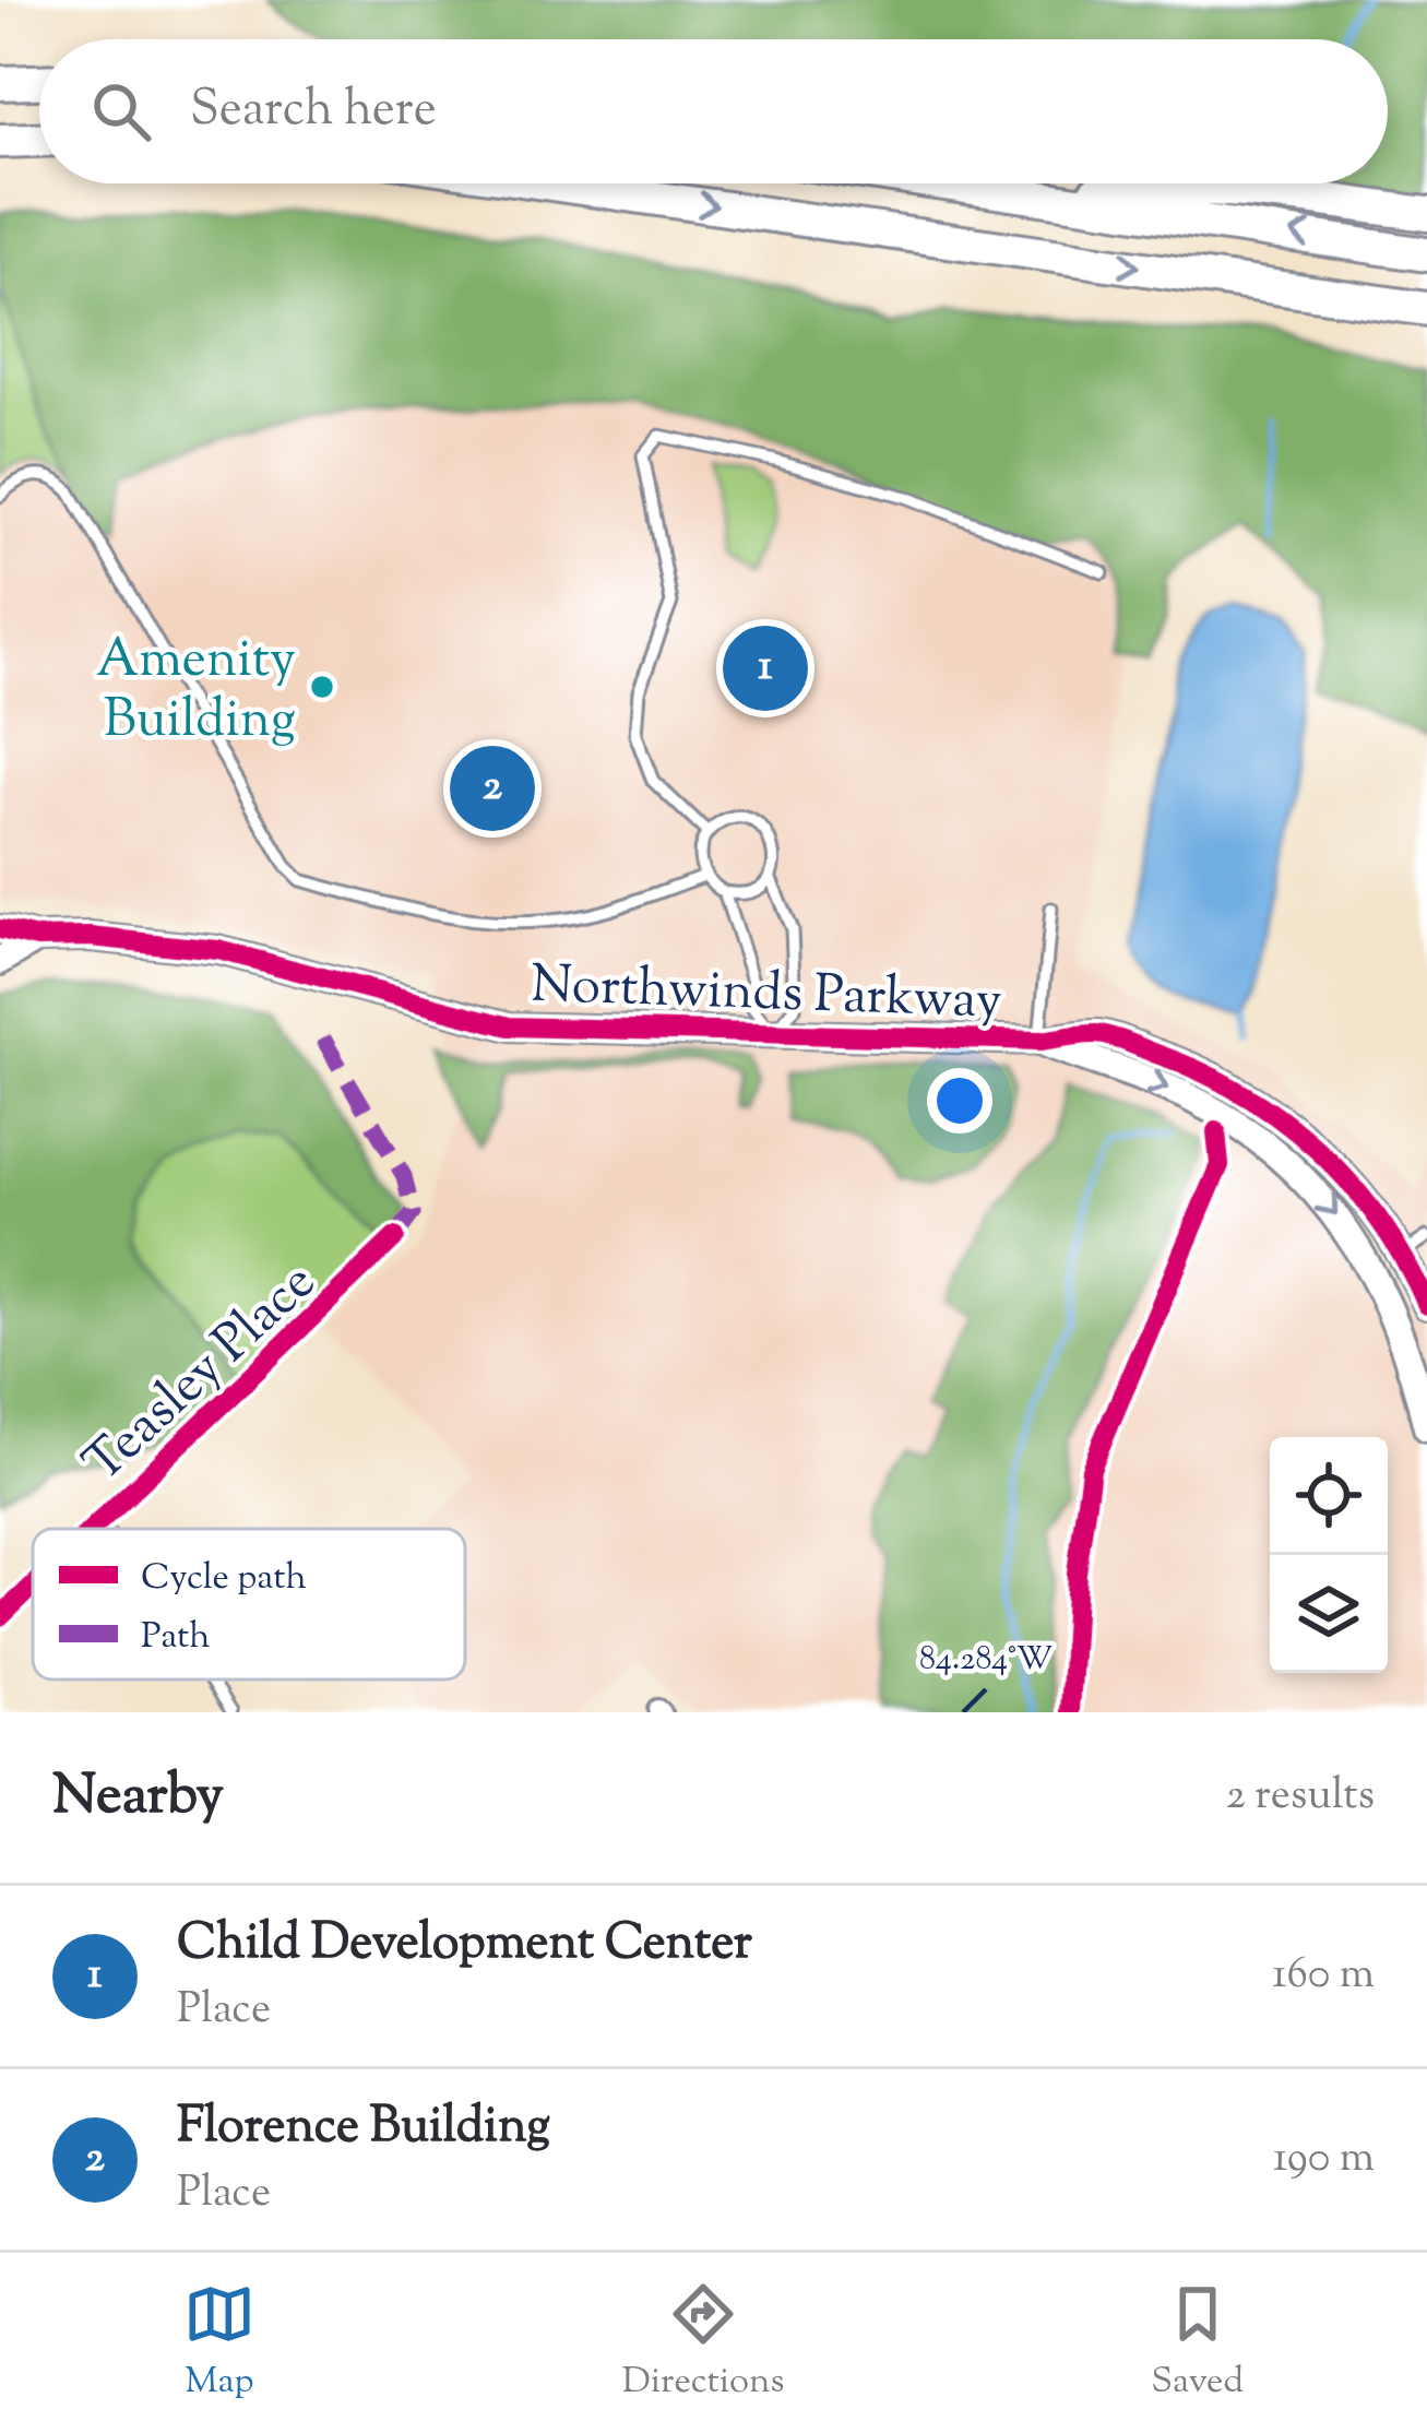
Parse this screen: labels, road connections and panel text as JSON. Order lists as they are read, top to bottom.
{
  "streets": {
    "street": ["Northwinds Parkway", "Teasley Place"]
  },
  "places": ["Amenity Building"],
  "legend": ["Cycle path", "Path"],
  "page": {
    "search": "Search here",
    "pins": ["1", "2"],
    "heading": ["Nearby", "2 results"],
    "list": [
      {
        "mark": "1",
        "name": "Child Development Center",
        "note": "Place",
        "value": "160 m"
      },
      {
        "mark": "2",
        "name": "Florence Building",
        "note": "Place",
        "value": "190 m"
      }
    ],
    "nav": ["Map", "Directions", "Saved"]
  },
  "coordinates": ["84.284°W"]
}
